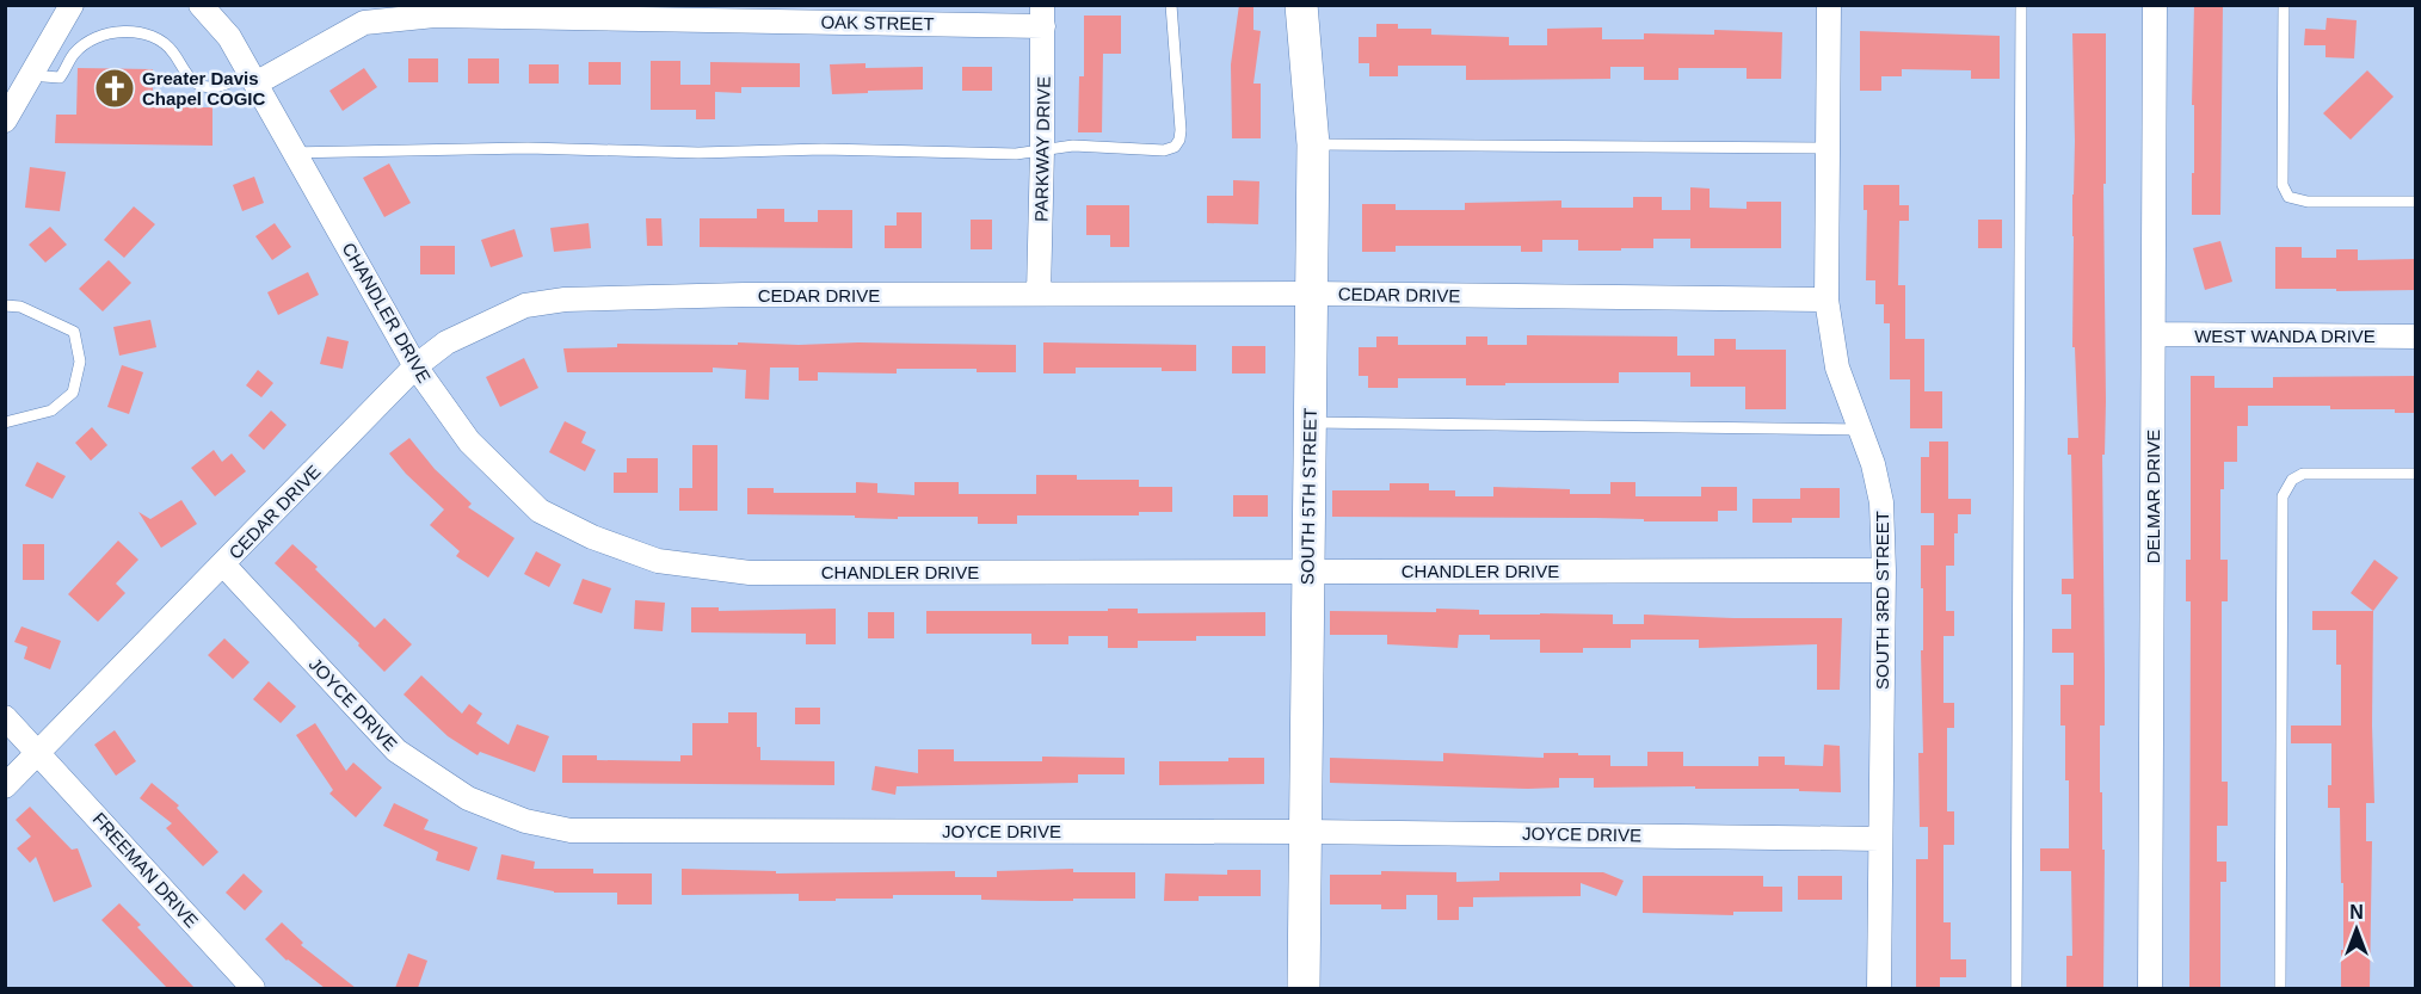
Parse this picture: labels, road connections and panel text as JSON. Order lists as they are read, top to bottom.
{
  "streets": {
    "street": [
      "OAK STREET",
      "PARKWAY DRIVE",
      "CEDAR DRIVE",
      "CHANDLER DRIVE",
      "WEST WANDA DRIVE",
      "SOUTH 5TH STREET",
      "DELMAR DRIVE",
      "SOUTH 3RD STREET",
      "JOYCE DRIVE",
      "FREEMAN DRIVE"
    ]
  },
  "crossings": [
    ["OAK STREET", "PARKWAY DRIVE"],
    ["OAK STREET", "CHANDLER DRIVE"],
    ["PARKWAY DRIVE", "CEDAR DRIVE"],
    ["CEDAR DRIVE", "CHANDLER DRIVE"],
    ["CEDAR DRIVE", "SOUTH 5TH STREET"],
    ["CEDAR DRIVE", "SOUTH 3RD STREET"],
    ["CEDAR DRIVE", "JOYCE DRIVE"],
    ["CEDAR DRIVE", "FREEMAN DRIVE"],
    ["CHANDLER DRIVE", "SOUTH 5TH STREET"],
    ["CHANDLER DRIVE", "SOUTH 3RD STREET"],
    ["WEST WANDA DRIVE", "DELMAR DRIVE"],
    ["SOUTH 5TH STREET", "JOYCE DRIVE"],
    ["SOUTH 3RD STREET", "JOYCE DRIVE"]
  ],
  "places": {
    "church": ["Greater Davis Chapel COGIC"]
  },
  "north": "top"
}
